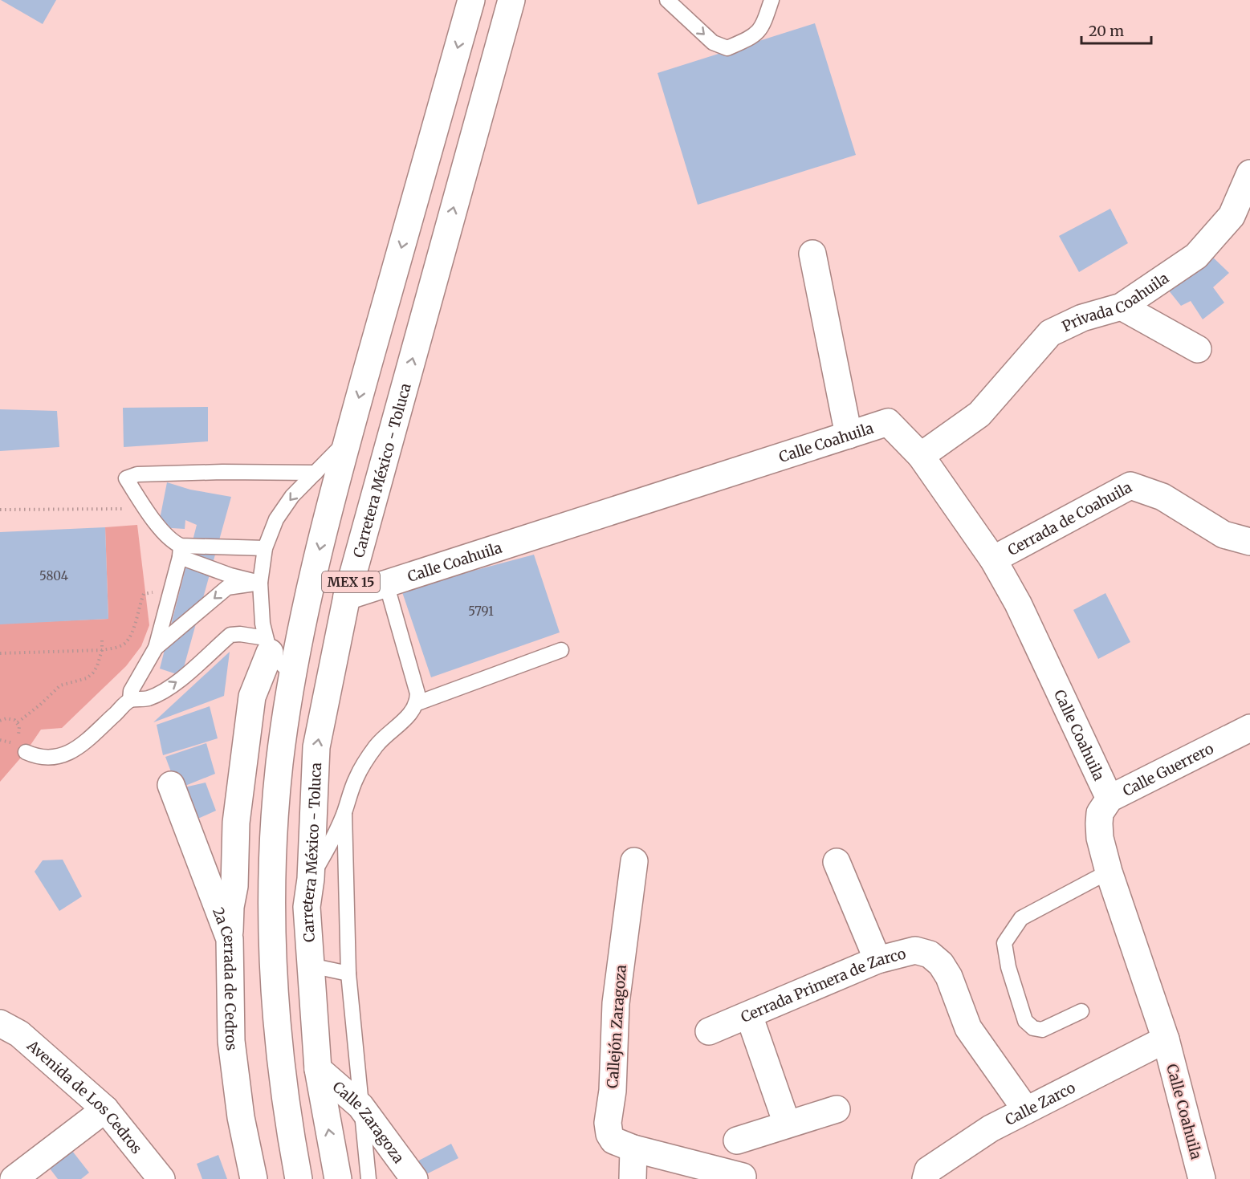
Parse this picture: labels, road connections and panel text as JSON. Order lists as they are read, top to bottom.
{
  "streets": {
    "street": [
      "Privada Coahuila",
      "Calle Coahuila",
      "Carretera México - Toluca",
      "Cerrada de Coahuila",
      "MEX 15",
      "Calle Guerrero",
      "2a Cerrada de Cedros",
      "Cerrada Primera de Zarco",
      "Callejón Zaragoza",
      "Avenida de Los Cedros",
      "Calle Zarco",
      "Calle Zaragoza"
    ]
  },
  "crossings": [
    ["Privada Coahuila", "Calle Coahuila"],
    ["Calle Coahuila", "Carretera México - Toluca"],
    ["Calle Coahuila", "Cerrada de Coahuila"],
    ["Calle Coahuila", "Calle Guerrero"],
    ["Calle Coahuila", "Calle Zarco"],
    ["Carretera México - Toluca", "Calle Zaragoza"],
    ["Cerrada Primera de Zarco", "Calle Zarco"]
  ],
  "house_numbers": ["5804", "5791"],
  "scale_bar": "20 m"
}
